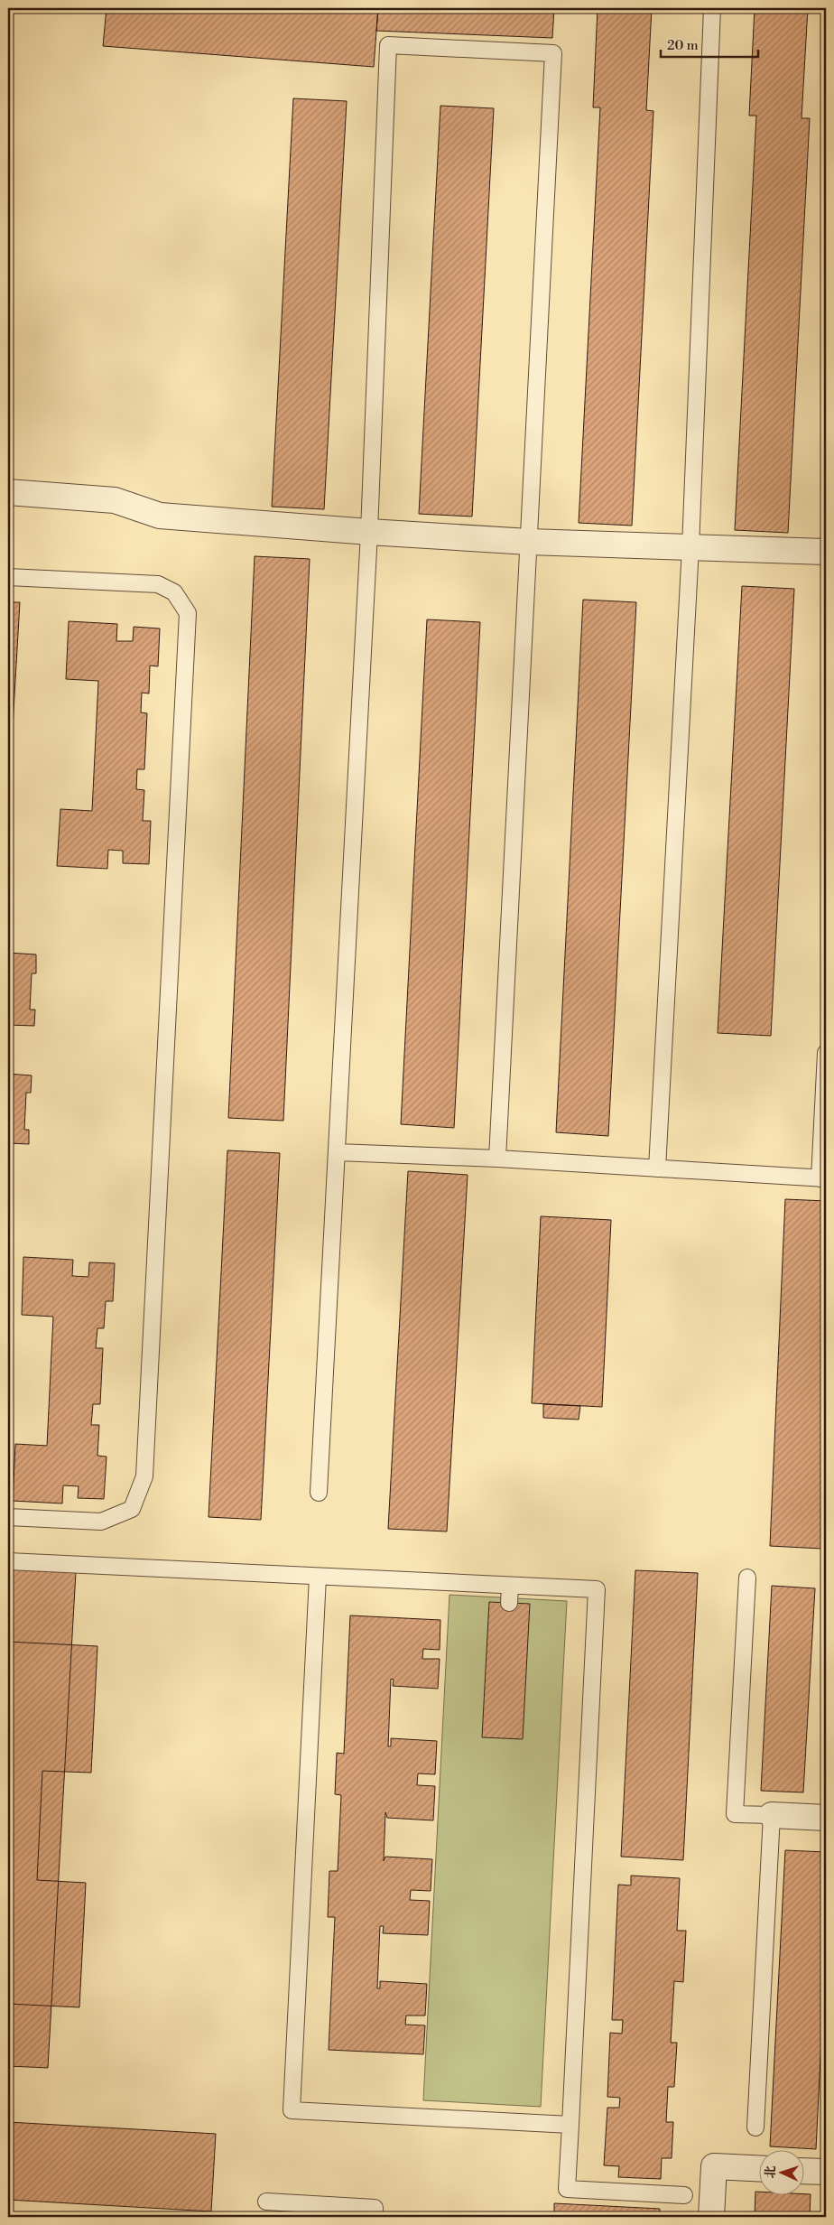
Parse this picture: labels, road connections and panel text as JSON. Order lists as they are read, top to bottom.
{
  "scale_bar": "20 m",
  "north": "left"
}
